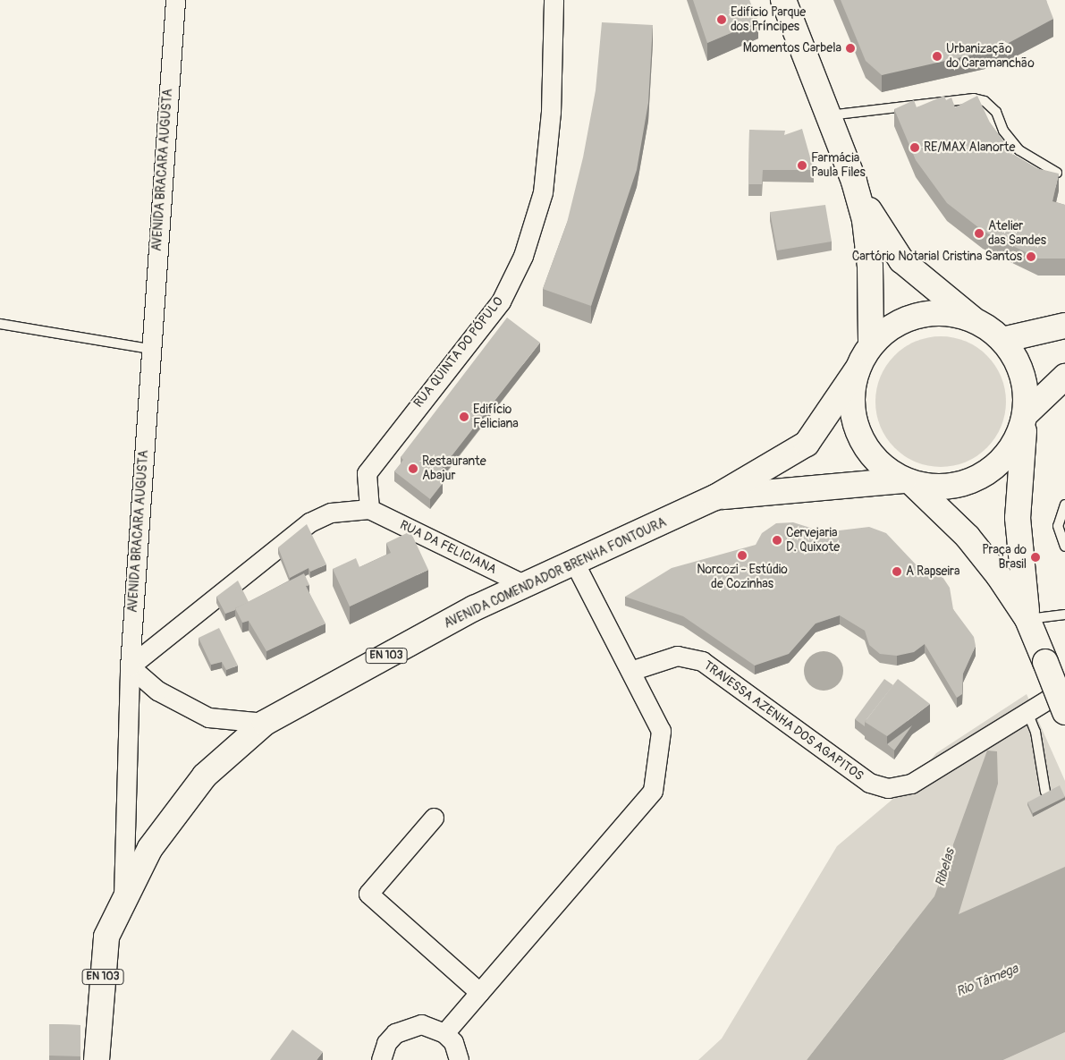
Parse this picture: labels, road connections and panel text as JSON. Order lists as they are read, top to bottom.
{
  "streets": {
    "main road": ["AVENIDA BRACARA AUGUSTA", "AVENIDA COMENDADOR BRENHA FONTOURA", "EN 103"],
    "street": ["RUA QUINTA DO PÓPULO", "RUA DA FELICIANA", "TRAVESSA AZENHA DOS AGAPITOS"]
  },
  "crossings": [
    ["AVENIDA BRACARA AUGUSTA", "AVENIDA COMENDADOR BRENHA FONTOURA"],
    ["RUA QUINTA DO PÓPULO", "RUA DA FELICIANA"],
    ["RUA DA FELICIANA", "AVENIDA COMENDADOR BRENHA FONTOURA"]
  ],
  "water": ["Ribelas", "Rio Tâmega"],
  "places": [
    "Edificio Parque dos Príncipes",
    "Momentos Carbela",
    "Urbanização do Caramanchão",
    "RE/MAX Alanorte",
    "Farmácia Paula Files",
    "Atelier das Sandes",
    "Cartório Notarial Cristina Santos",
    "Edifício Feliciana",
    "Restaurante Abajur",
    "Cervejaria D. Quixote",
    "Norcozi - Estúdio de Cozinhas",
    "Praça do Brasil",
    "A Rapseira"
  ]
}
